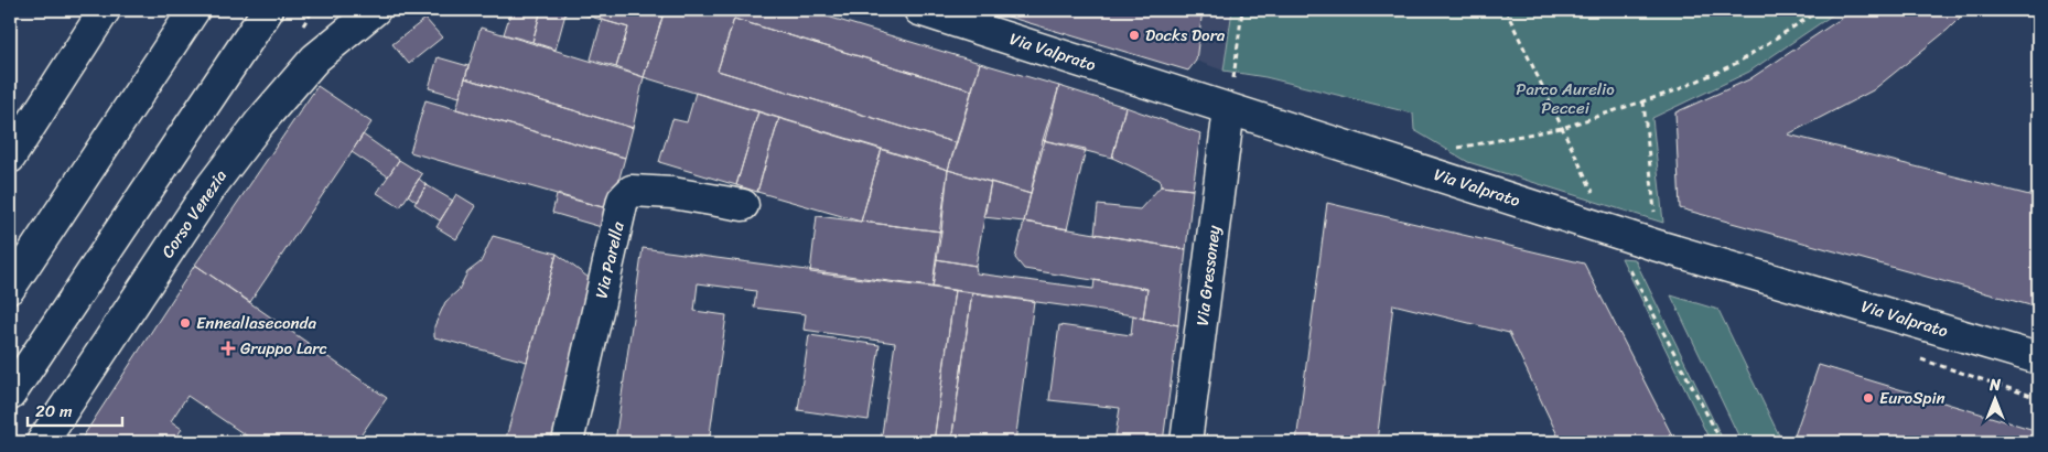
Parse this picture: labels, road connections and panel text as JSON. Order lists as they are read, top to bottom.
{
  "streets": {
    "street": [
      "Via Valprato",
      "Corso Venezia",
      "Via Parella",
      "Via Gressoney"
    ]
  },
  "crossings": [
    ["Via Valprato", "Via Gressoney"]
  ],
  "parks": ["Parco Aurelio Peccei"],
  "places": {
    "other": ["Docks Dora", "Enneallaseconda", "EuroSpin"],
    "health": ["Gruppo Larc"]
  },
  "scale_bar": "20 m",
  "north": "top"
}
